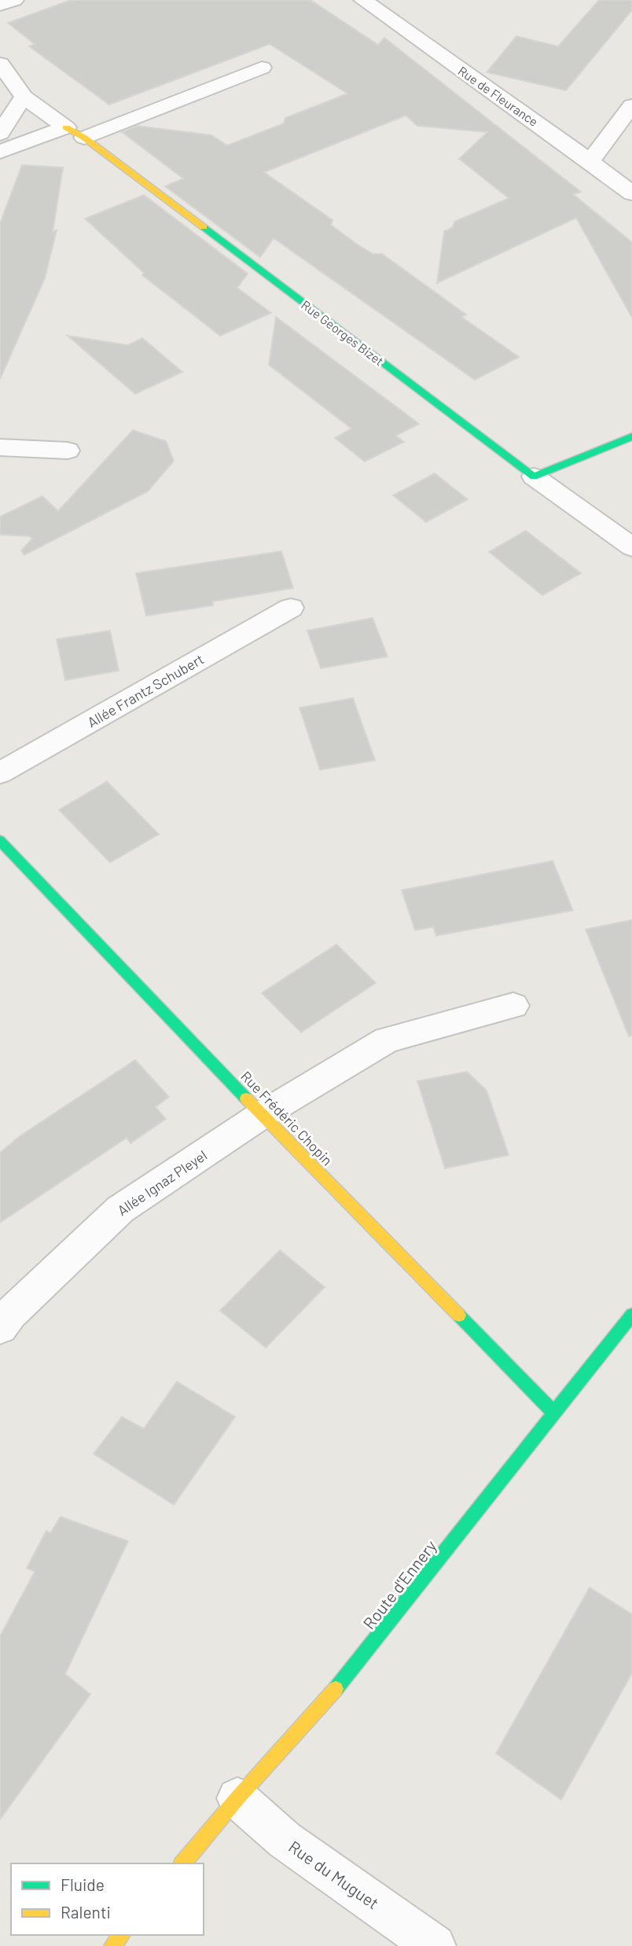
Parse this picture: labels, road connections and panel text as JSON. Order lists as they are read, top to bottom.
{
  "streets": {
    "street": [
      "Rue de Fleurance",
      "Rue Georges Bizet",
      "Allée Frantz Schubert",
      "Rue Frédéric Chopin",
      "Allée Ignaz Pleyel",
      "Route d'Ennery",
      "Rue du Muguet"
    ]
  },
  "crossings": [
    ["Rue Frédéric Chopin", "Allée Ignaz Pleyel"],
    ["Rue Frédéric Chopin", "Route d'Ennery"],
    ["Route d'Ennery", "Rue du Muguet"]
  ],
  "legend": ["Fluide", "Ralenti"]
}
